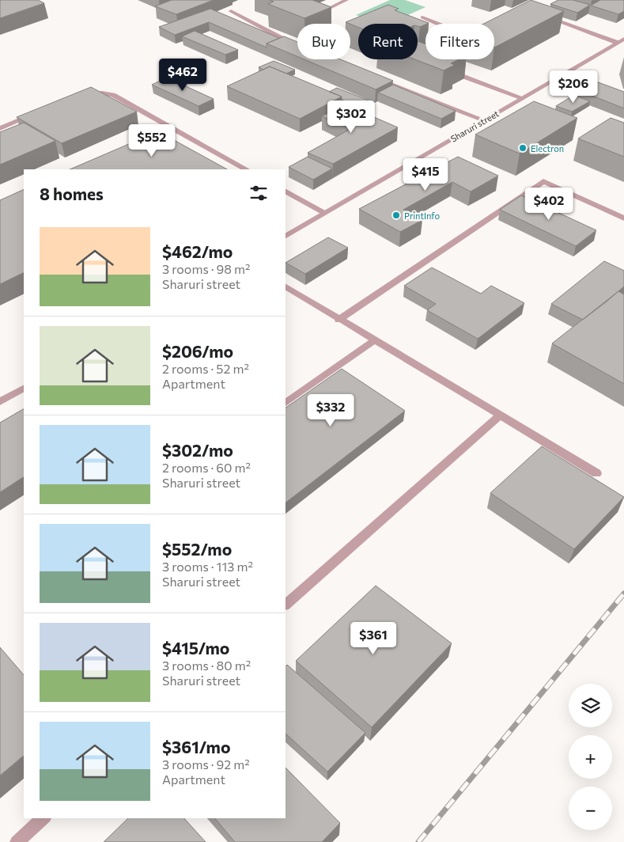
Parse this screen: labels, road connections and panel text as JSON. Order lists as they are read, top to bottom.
{
  "streets": {
    "street": ["Sharuri street"]
  },
  "places": ["Electron", "PrintInfo"],
  "page": {
    "chip": ["Buy", "Rent", "Filters"],
    "price": [
      "$462",
      "$206",
      "$302",
      "$552",
      "$415",
      "$402",
      "$332",
      "$361"
    ],
    "heading": "8 homes",
    "list": [
      {
        "name": "$462/mo",
        "note": "3 rooms · 98 m² · Sharuri street"
      },
      {
        "name": "$206/mo",
        "note": "2 rooms · 52 m² · Apartment"
      },
      {
        "name": "$302/mo",
        "note": "2 rooms · 60 m² · Sharuri street"
      },
      {
        "name": "$552/mo",
        "note": "3 rooms · 113 m² · Sharuri street"
      },
      {
        "name": "$415/mo",
        "note": "3 rooms · 80 m² · Sharuri street"
      },
      {
        "name": "$361/mo",
        "note": "3 rooms · 92 m² · Apartment"
      }
    ],
    "map_buttons": ["+", "−"]
  }
}
